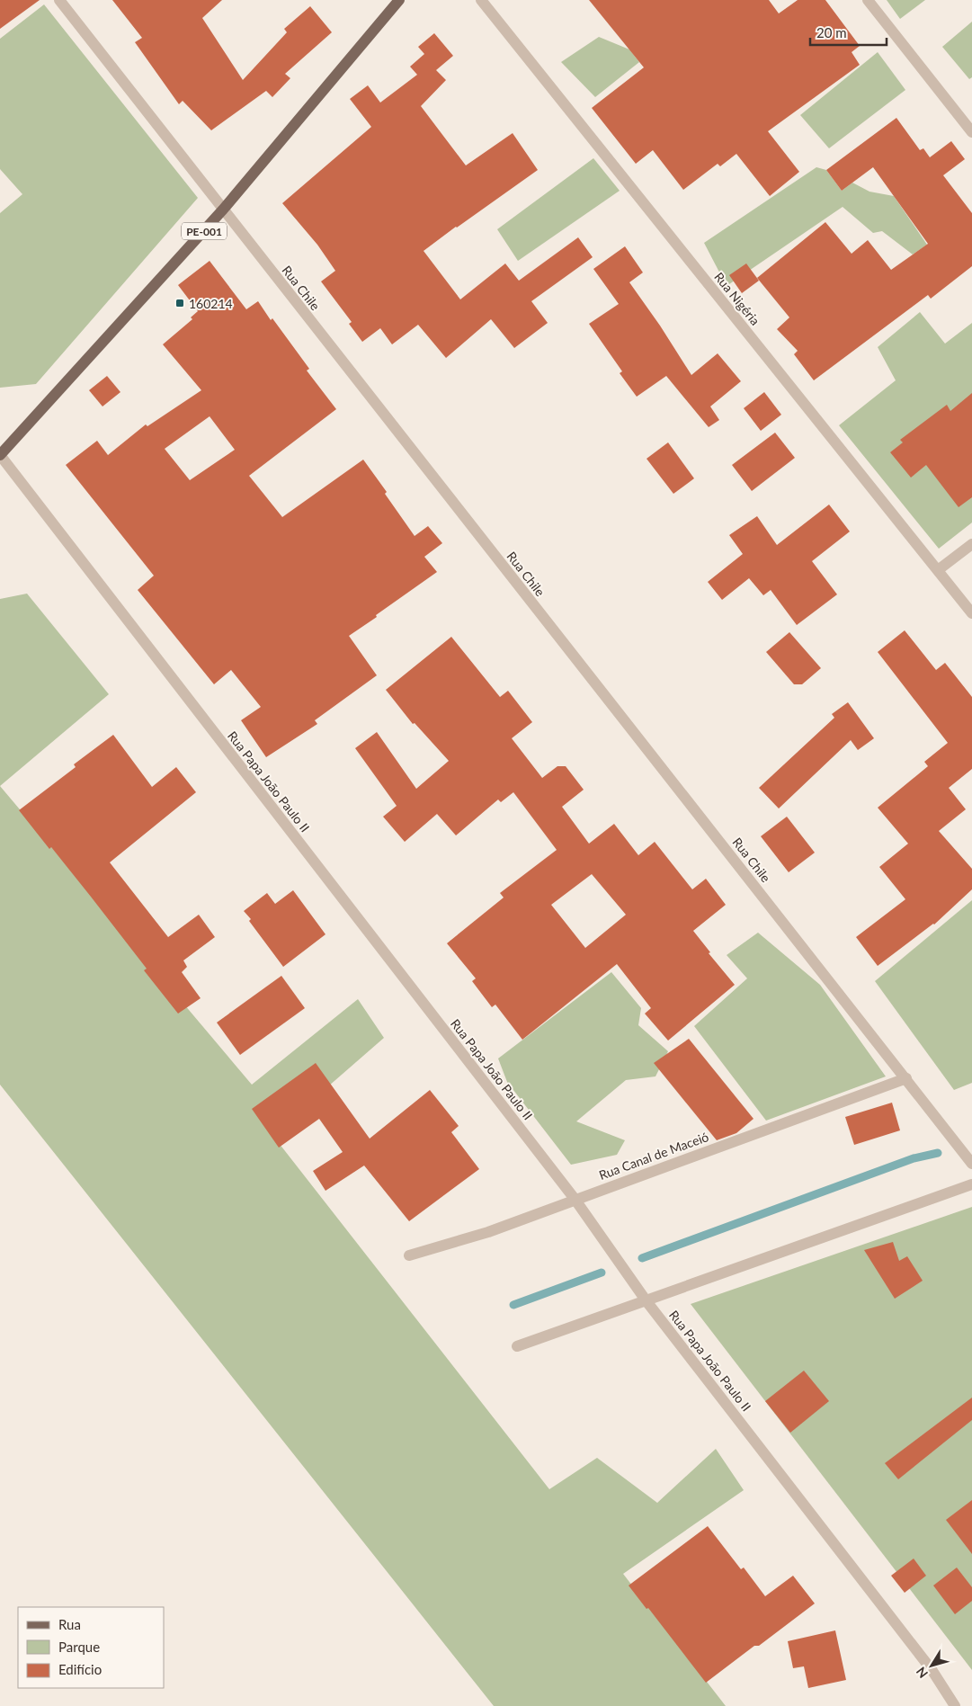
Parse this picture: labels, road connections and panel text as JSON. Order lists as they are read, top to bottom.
{
  "streets": {
    "main road": ["PE-001"],
    "street": [
      "Rua Chile",
      "Rua Nigéria",
      "Rua Papa João Paulo II",
      "Rua Canal de Maceió"
    ]
  },
  "crossings": [
    ["PE-001", "Rua Chile"],
    ["PE-001", "Rua Papa João Paulo II"],
    ["Rua Chile", "Rua Canal de Maceió"],
    ["Rua Papa João Paulo II", "Rua Canal de Maceió"]
  ],
  "places": {
    "transit": ["160214"]
  },
  "legend": ["Rua", "Parque", "Edifício"],
  "scale_bar": "20 m",
  "north": "bottom left"
}
